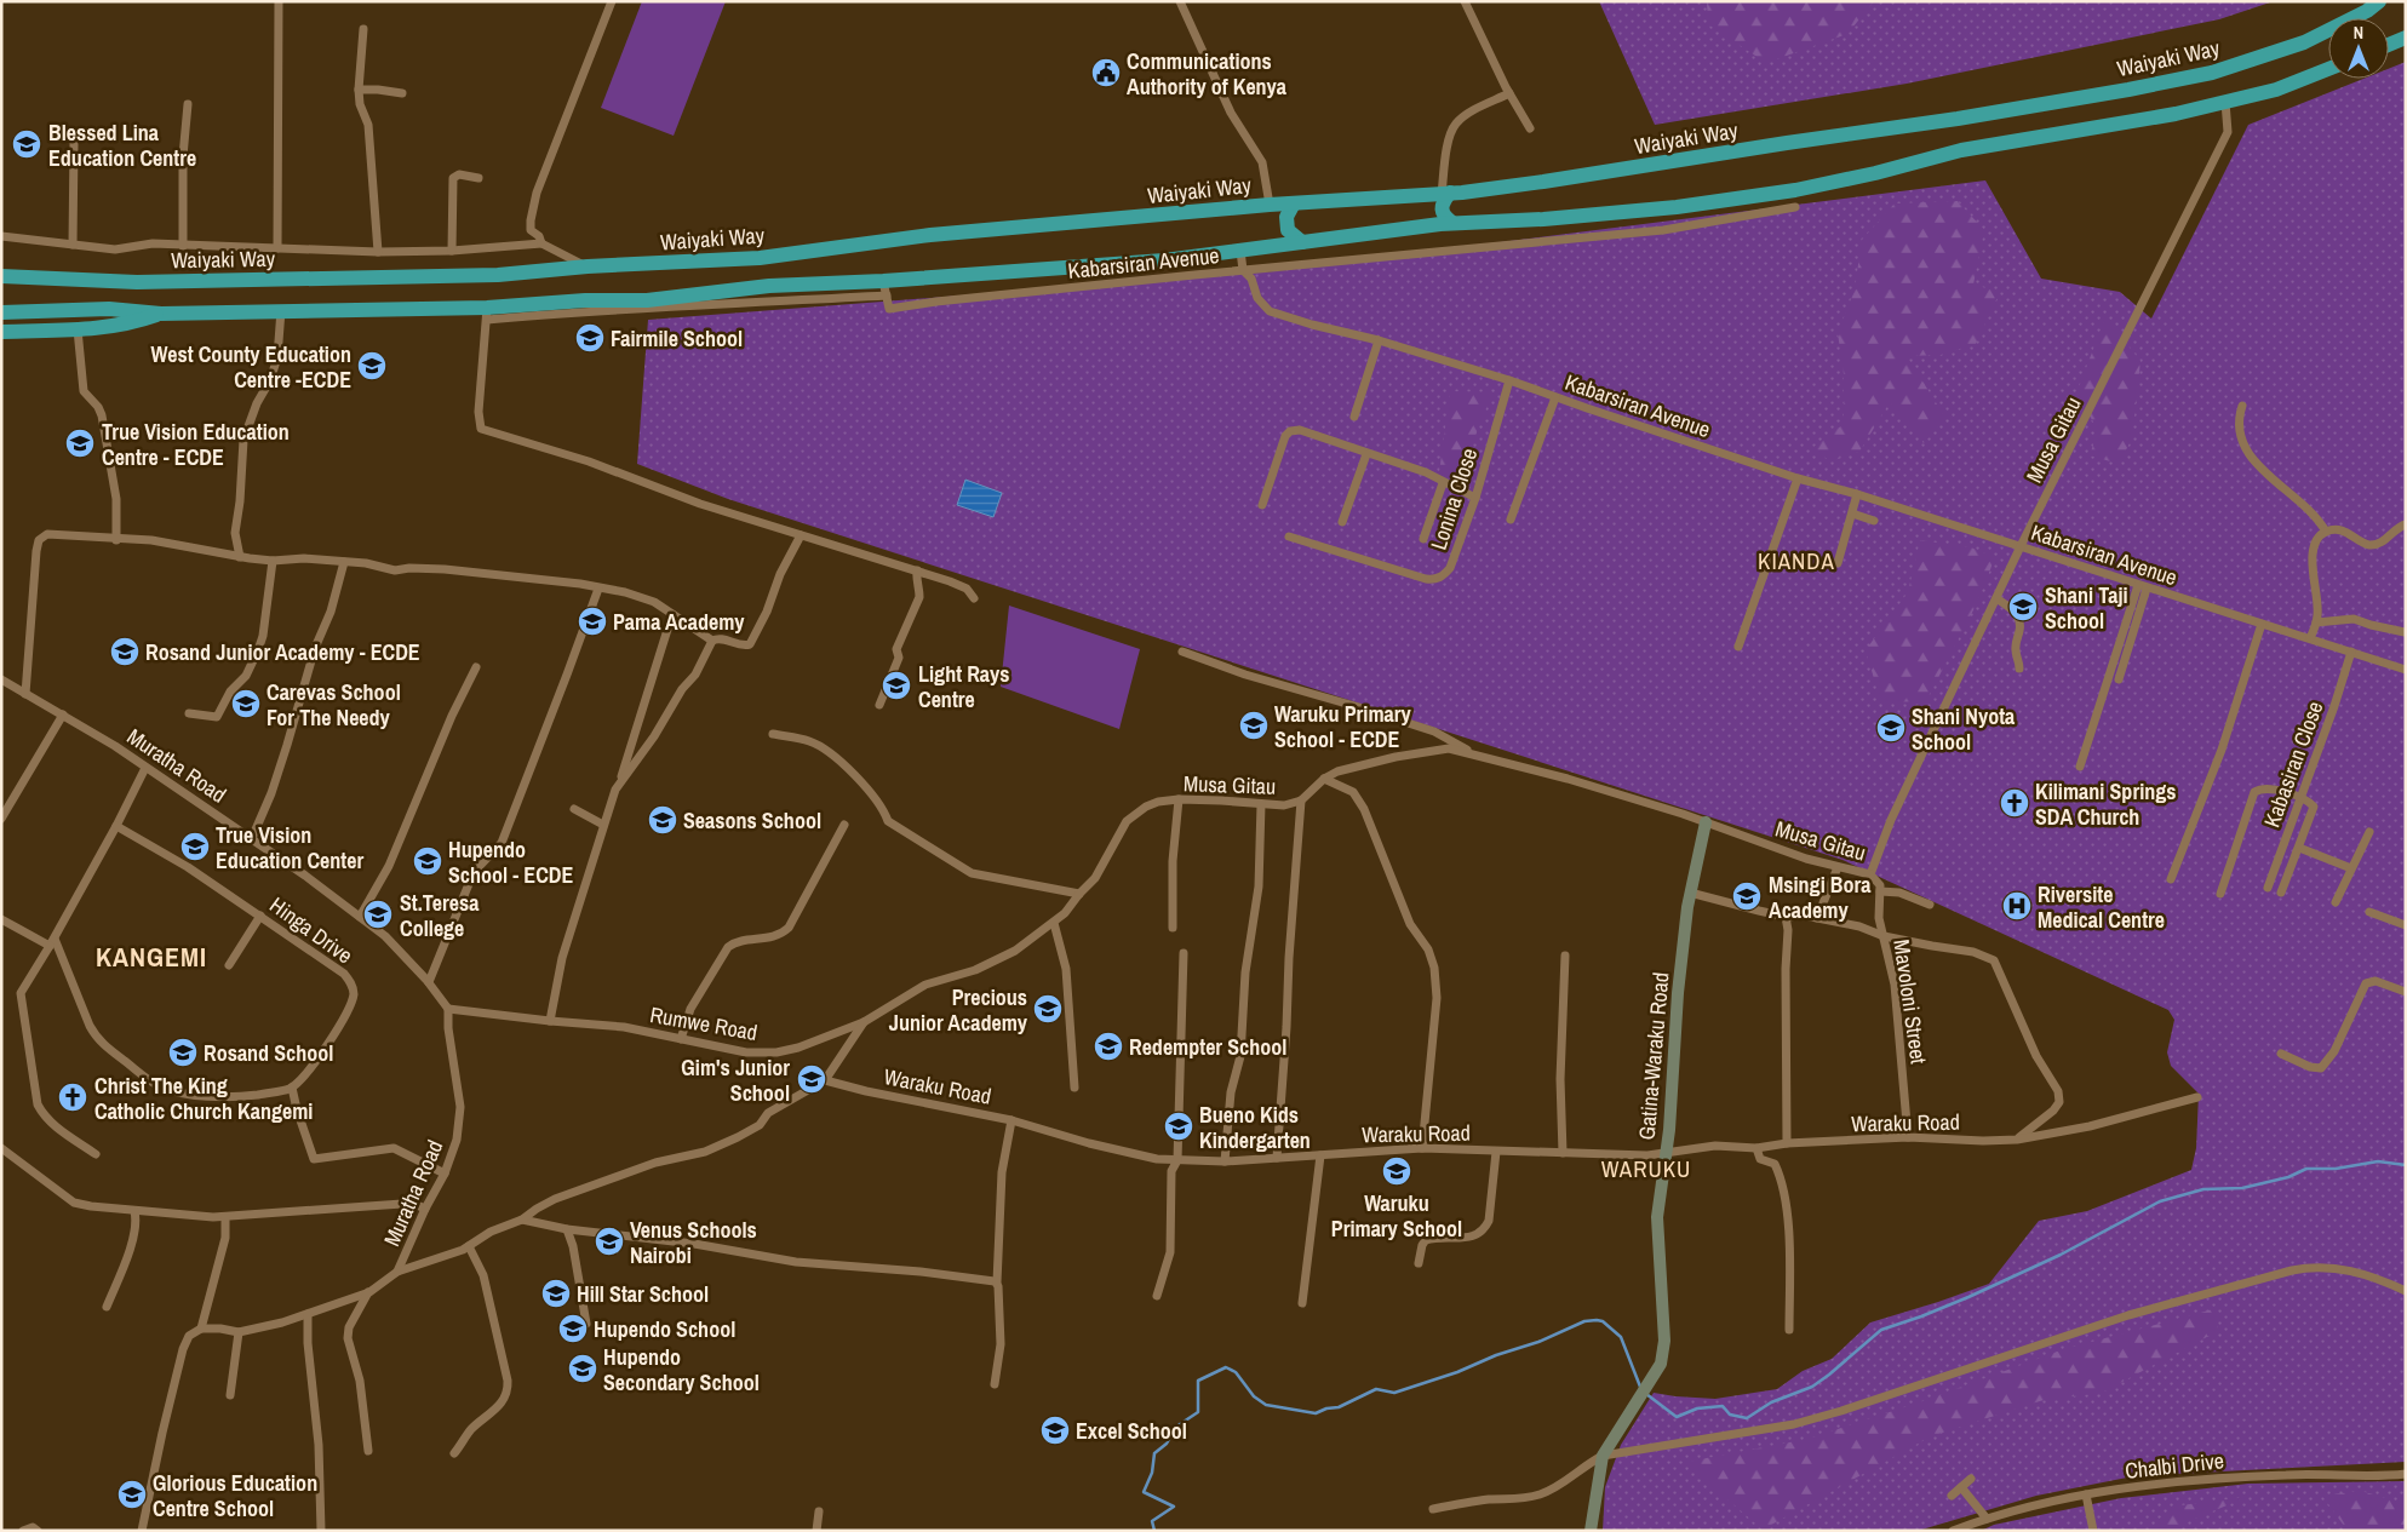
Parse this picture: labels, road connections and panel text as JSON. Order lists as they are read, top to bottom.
{
  "streets": {
    "highway": ["Waiyaki Way"],
    "street": [
      "Kabarsiran Avenue",
      "Musa Gitau",
      "Lonina Close",
      "Kabasiran Close",
      "Muratha Road",
      "Hinga Drive",
      "Mavoloni Street",
      "Rumwe Road",
      "Gatina-Waraku Road",
      "Waraku Road",
      "Chalbi Drive"
    ]
  },
  "crossings": [
    ["Kabarsiran Avenue", "Musa Gitau"],
    ["Kabarsiran Avenue", "Lonina Close"],
    ["Kabarsiran Avenue", "Kabasiran Close"],
    ["Musa Gitau", "Rumwe Road"],
    ["Musa Gitau", "Gatina-Waraku Road"],
    ["Muratha Road", "Rumwe Road"],
    ["Mavoloni Street", "Waraku Road"],
    ["Gatina-Waraku Road", "Waraku Road"]
  ],
  "districts": ["KIANDA", "KANGEMI", "WARUKU"],
  "places": {
    "public building": ["Communications Authority of Kenya"],
    "school or university": [
      "Blessed Lina Education Centre",
      "Fairmile School",
      "West County Education Centre -ECDE",
      "True Vision Education Centre - ECDE",
      "Shani Taji School",
      "Pama Academy",
      "Rosand Junior Academy - ECDE",
      "Light Rays Centre",
      "Carevas School For The Needy",
      "Waruku Primary School - ECDE",
      "Shani Nyota School",
      "Seasons School",
      "True Vision Education Center",
      "Hupendo School - ECDE",
      "Msingi Bora Academy",
      "St.Teresa College",
      "Precious Junior Academy",
      "Redempter School",
      "Rosand School",
      "Gim's Junior School",
      "Bueno Kids Kindergarten",
      "Waruku Primary School",
      "Venus Schools Nairobi",
      "Hill Star School",
      "Hupendo School",
      "Hupendo Secondary School",
      "Excel School",
      "Glorious Education Centre School"
    ],
    "church": ["Kilimani Springs SDA Church", "Christ The King Catholic Church Kangemi"],
    "hospital": ["Riversite Medical Centre"]
  },
  "north": "top"
}
